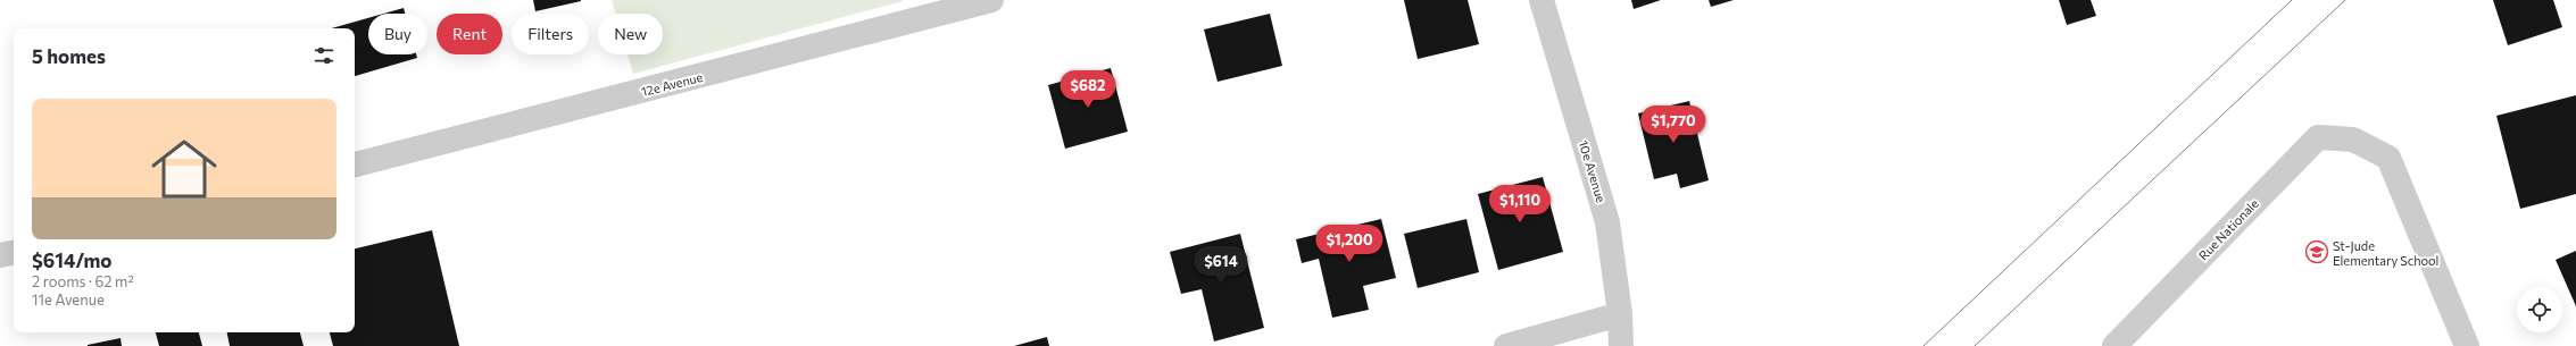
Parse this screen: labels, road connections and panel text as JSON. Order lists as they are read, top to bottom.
{
  "streets": {
    "street": ["12e Avenue", "10e Avenue", "Rue Nationale"]
  },
  "places": {
    "school or university": ["St-Jude Elementary School"]
  },
  "page": {
    "chip": [
      "Buy",
      "Rent",
      "Filters",
      "New"
    ],
    "heading": "5 homes",
    "price": [
      "$682",
      "$1,770",
      "$1,110",
      "$1,200",
      "$614"
    ],
    "list": [
      {
        "name": "$614/mo",
        "note": "2 rooms · 62 m² · 11e Avenue"
      }
    ]
  }
}
